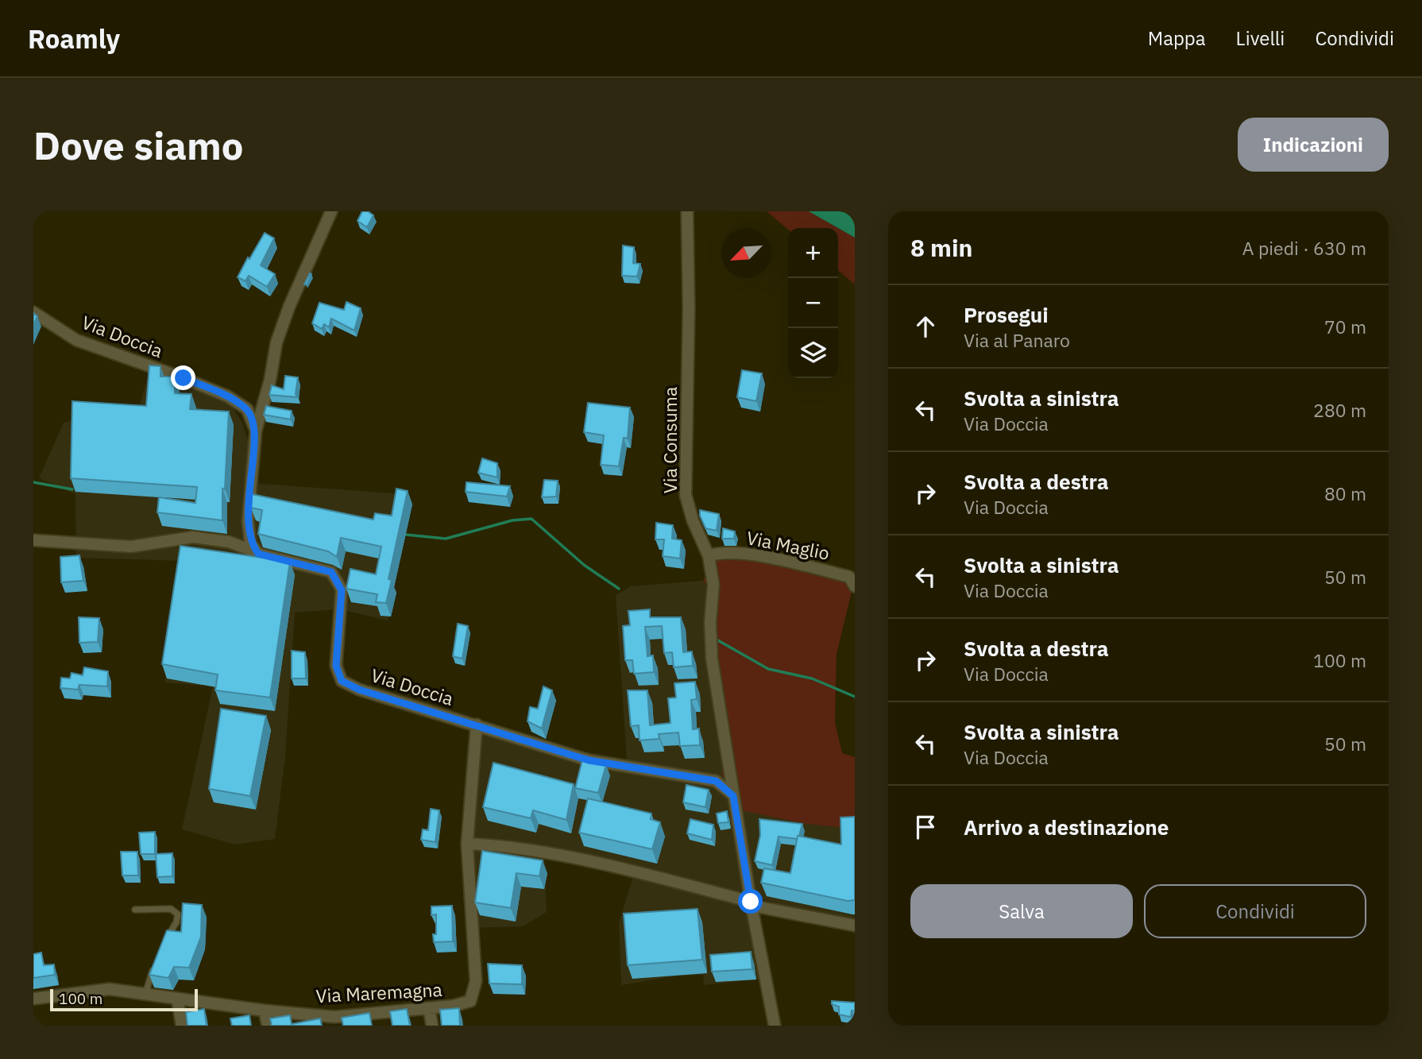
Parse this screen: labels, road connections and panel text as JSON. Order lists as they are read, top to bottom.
{
  "streets": {
    "street": [
      "Via Doccia",
      "Via Consuma",
      "Via Maglio",
      "Via Maremagna"
    ]
  },
  "crossings": [
    ["Via Doccia", "Via Consuma"],
    ["Via Doccia", "Via Maremagna"],
    ["Via Consuma", "Via Maglio"]
  ],
  "scale_bar": "100 m",
  "north": "bottom left",
  "page": {
    "header": "Roamly",
    "nav": ["Mappa", "Livelli", "Condividi"],
    "buttons": [
      "Indicazioni",
      ["Salva", "Condividi"]
    ],
    "title": "Dove siamo",
    "heading": ["8 min", "A piedi · 630 m"],
    "map_buttons": ["+", "−"],
    "list": [
      ["Prosegui", "Via al Panaro", "70 m"],
      ["Svolta a sinistra", "Via Doccia", "280 m"],
      ["Svolta a destra", "Via Doccia", "80 m"],
      ["Svolta a sinistra", "Via Doccia", "50 m"],
      ["Svolta a destra", "Via Doccia", "100 m"],
      ["Svolta a sinistra", "Via Doccia", "50 m"],
      "Arrivo a destinazione"
    ],
    "scale": "100 m"
  }
}
